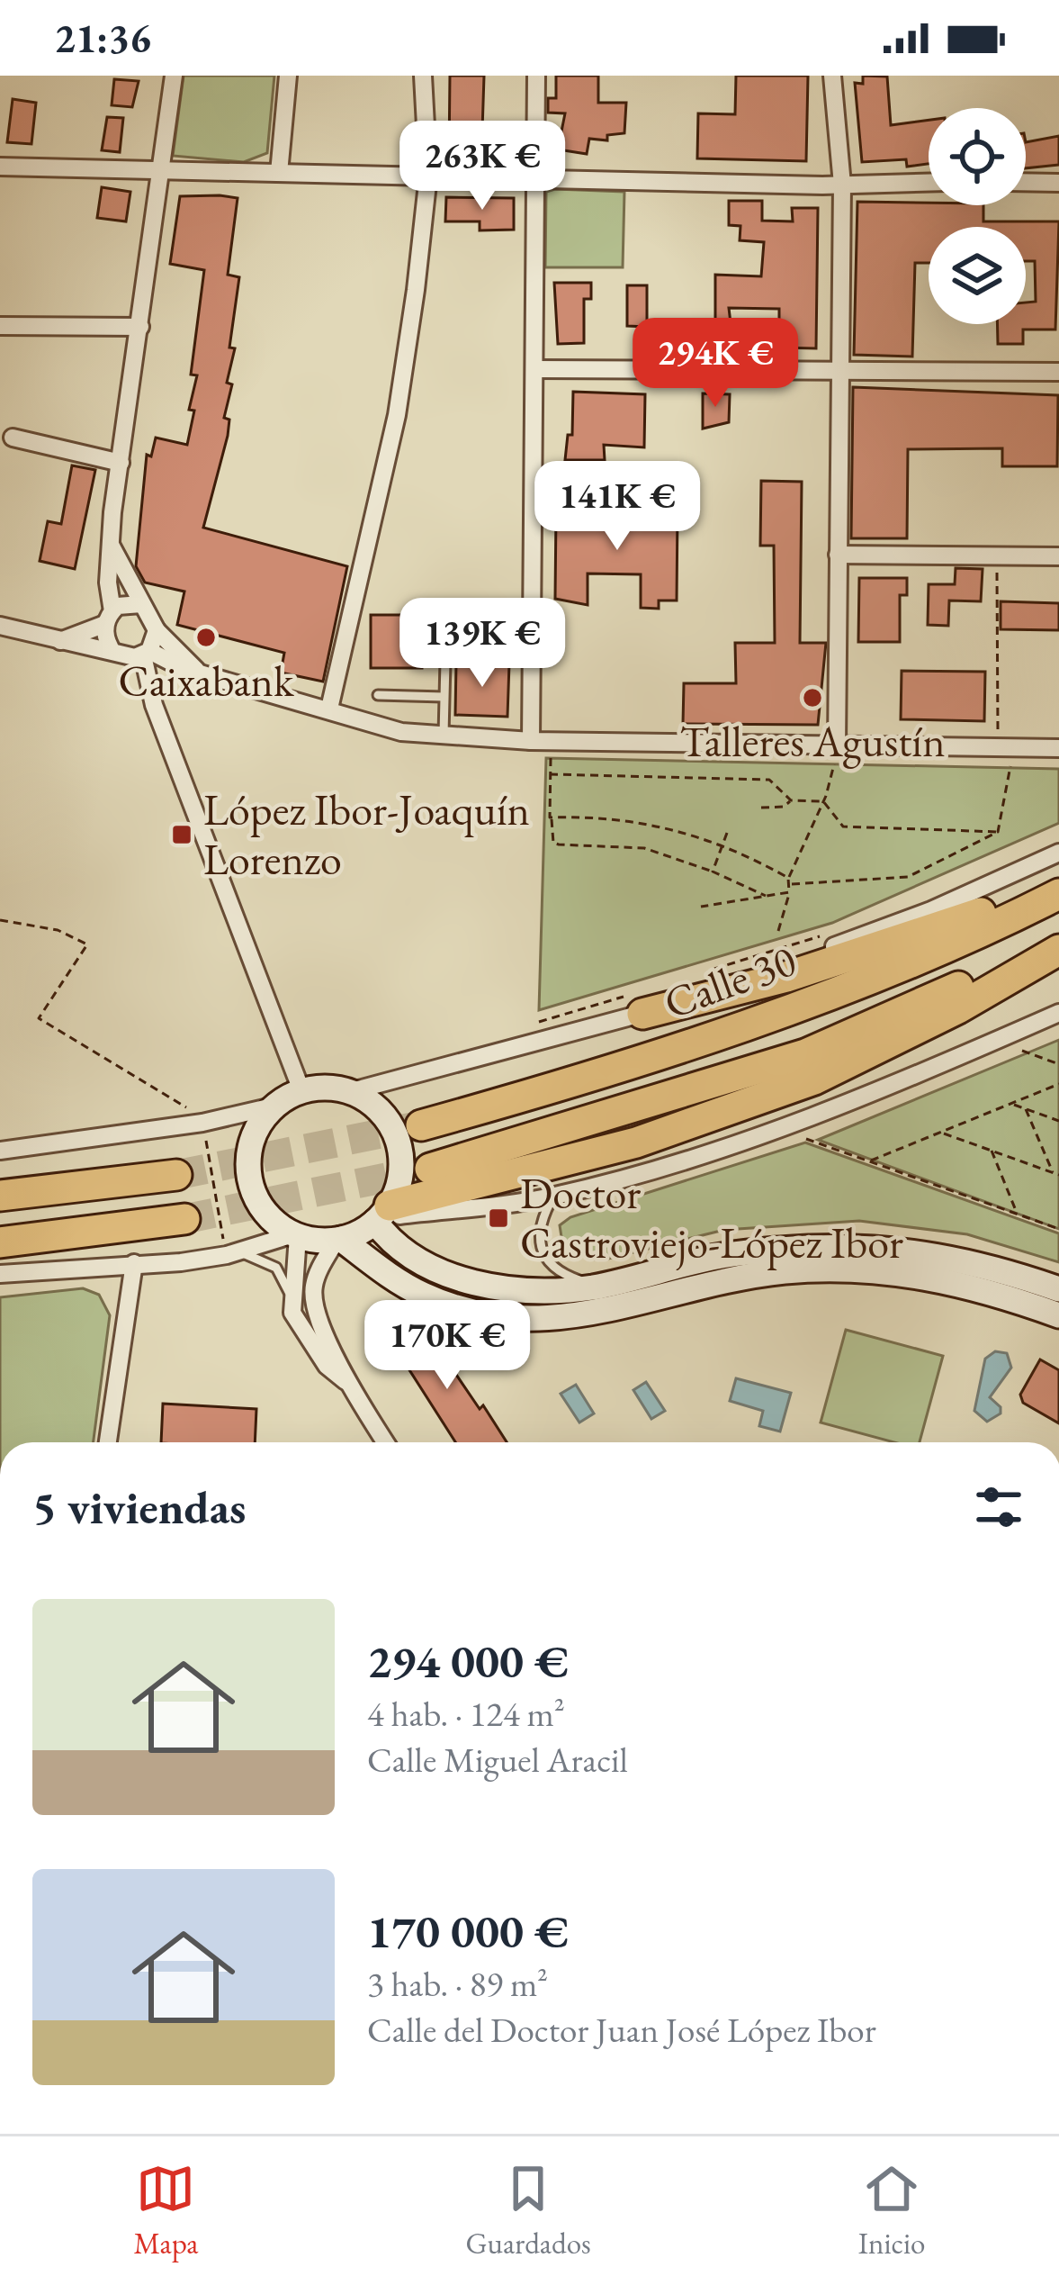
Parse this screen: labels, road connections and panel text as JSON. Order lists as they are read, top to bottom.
{
  "streets": {
    "highway": ["Calle 30"]
  },
  "places": {
    "other": ["Caixabank", "Talleres Agustín"],
    "transit": ["López Ibor-Joaquín Lorenzo", "Doctor Castroviejo-López Ibor"]
  },
  "page": {
    "status": "21:36",
    "price": [
      "263K €",
      "294K €",
      "141K €",
      "139K €",
      "170K €"
    ],
    "heading": "5 viviendas",
    "list": [
      {
        "name": "294 000 €",
        "note": "4 hab. · 124 m² · Calle Miguel Aracil"
      },
      {
        "name": "170 000 €",
        "note": "3 hab. · 89 m² · Calle del Doctor Juan José López Ibor"
      }
    ],
    "tabs": ["Mapa", "Guardados", "Inicio"]
  }
}
